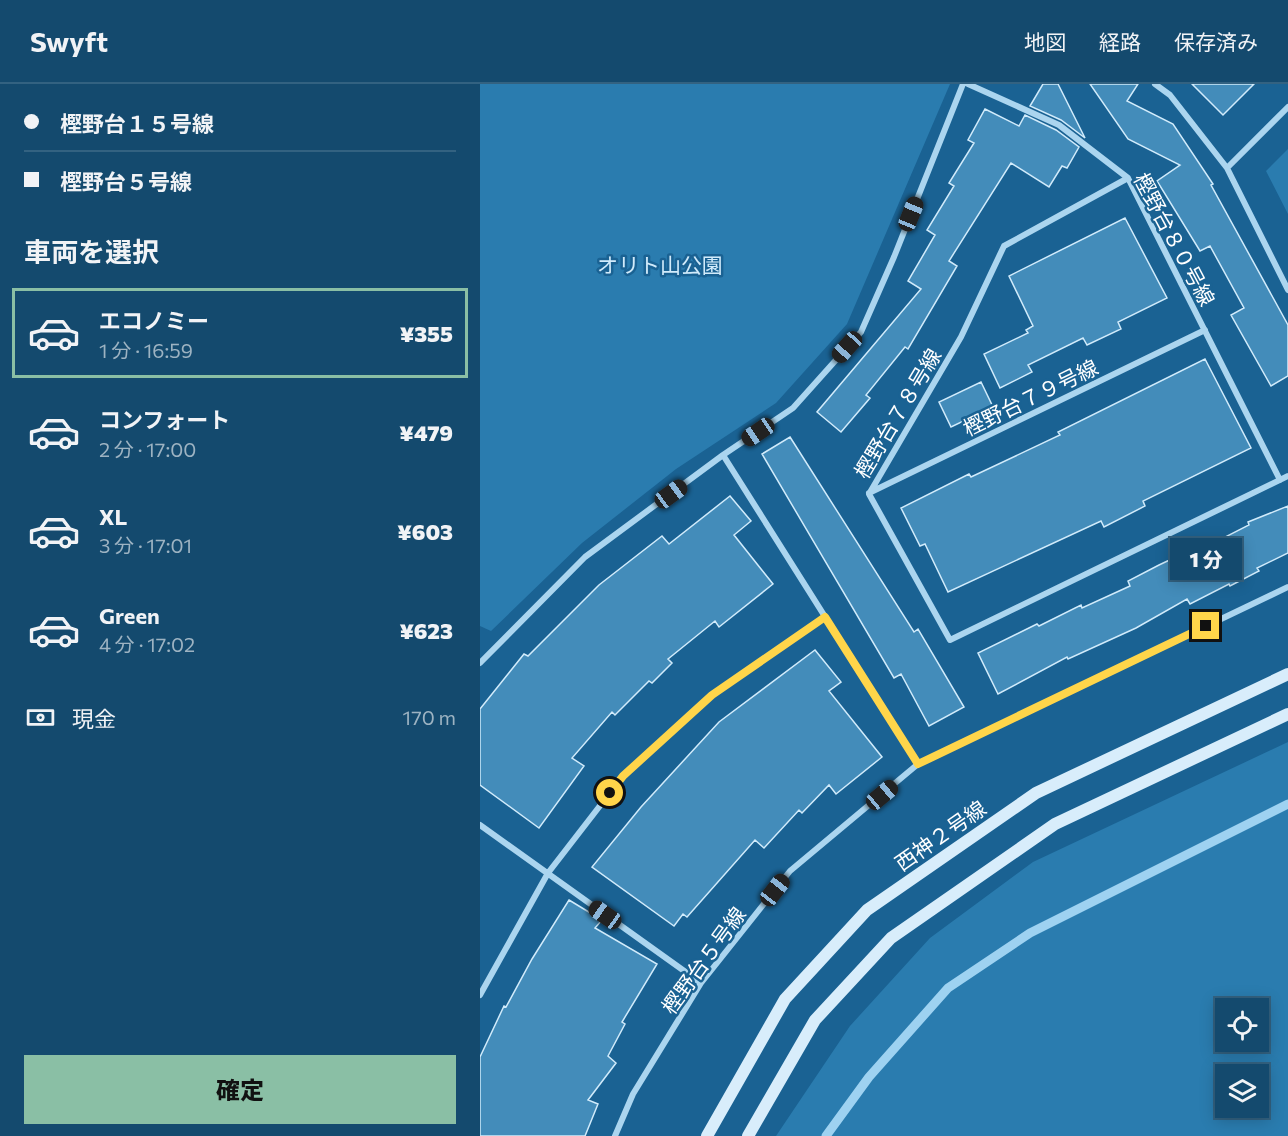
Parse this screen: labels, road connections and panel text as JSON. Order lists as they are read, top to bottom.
{
  "streets": {
    "street": [
      "樫野台８０号線",
      "樫野台７９号線",
      "樫野台７８号線",
      "西神２号線",
      "樫野台５号線"
    ]
  },
  "crossings": [
    ["樫野台８０号線", "樫野台７９号線"],
    ["樫野台８０号線", "樫野台７８号線"],
    ["樫野台７９号線", "樫野台７８号線"]
  ],
  "parks": ["オリト山公園"],
  "page": {
    "header": "Swyft",
    "nav": ["地図", "経路", "保存済み"],
    "banner": ["樫野台１５号線", "樫野台５号線"],
    "heading": "車両を選択",
    "list": [
      {
        "name": "エコノミー",
        "note": "1 分 · 16:59",
        "value": "¥355"
      },
      {
        "name": "コンフォート",
        "note": "2 分 · 17:00",
        "value": "¥479"
      },
      {
        "name": "XL",
        "note": "3 分 · 17:01",
        "value": "¥603"
      },
      {
        "name": "Green",
        "note": "4 分 · 17:02",
        "value": "¥623"
      }
    ],
    "bubble": "1 分",
    "pay": ["現金", "170 m"],
    "buttons": "確定"
  }
}
